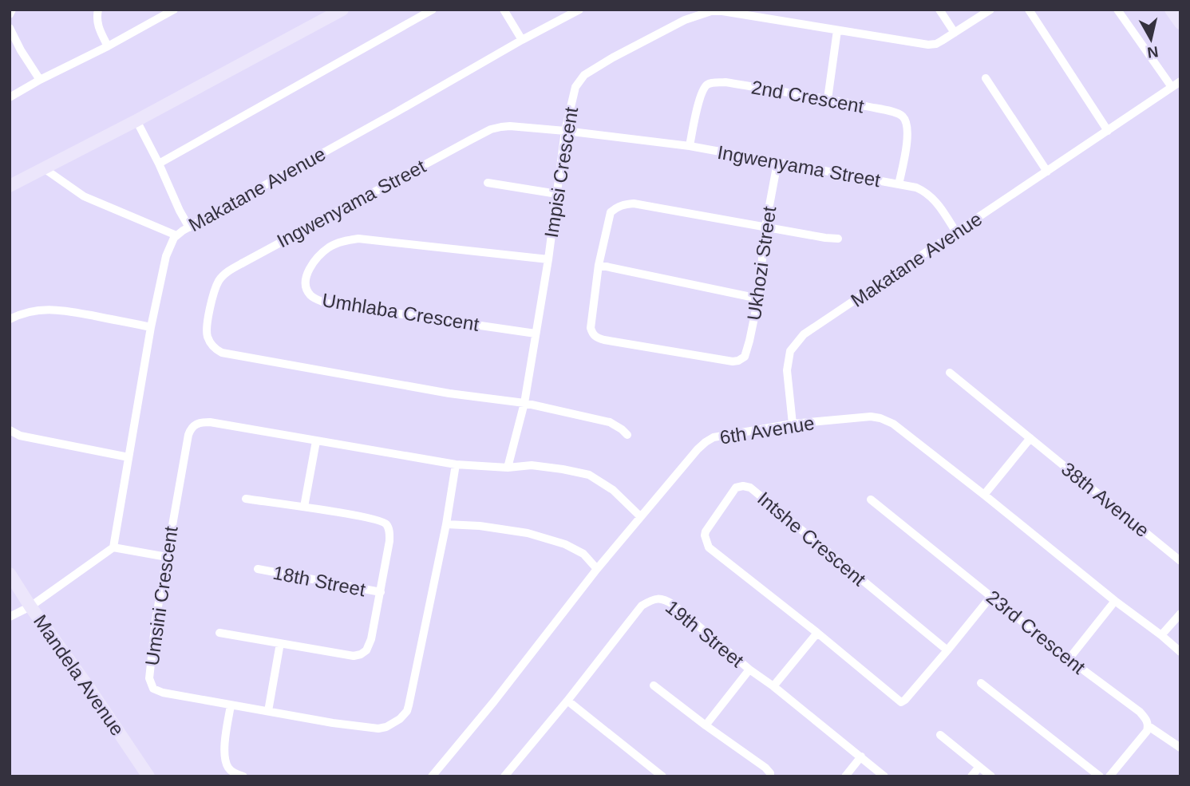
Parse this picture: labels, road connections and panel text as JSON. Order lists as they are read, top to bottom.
{
  "streets": {
    "main road": ["Mandela Avenue"],
    "street": [
      "2nd Crescent",
      "Ingwenyama Street",
      "Impisi Crescent",
      "Makatane Avenue",
      "Ukhozi Street",
      "Umhlaba Crescent",
      "6th Avenue",
      "38th Avenue",
      "Intshe Crescent",
      "18th Street",
      "Umsini Crescent",
      "23rd Crescent",
      "19th Street"
    ]
  },
  "crossings": [
    ["2nd Crescent", "Ingwenyama Street"],
    ["Ingwenyama Street", "Impisi Crescent"],
    ["Ingwenyama Street", "Makatane Avenue"],
    ["Ingwenyama Street", "Ukhozi Street"],
    ["Impisi Crescent", "Umhlaba Crescent"],
    ["Impisi Crescent", "Umsini Crescent"],
    ["Makatane Avenue", "6th Avenue"],
    ["6th Avenue", "Umsini Crescent"]
  ],
  "north": "bottom"
}
